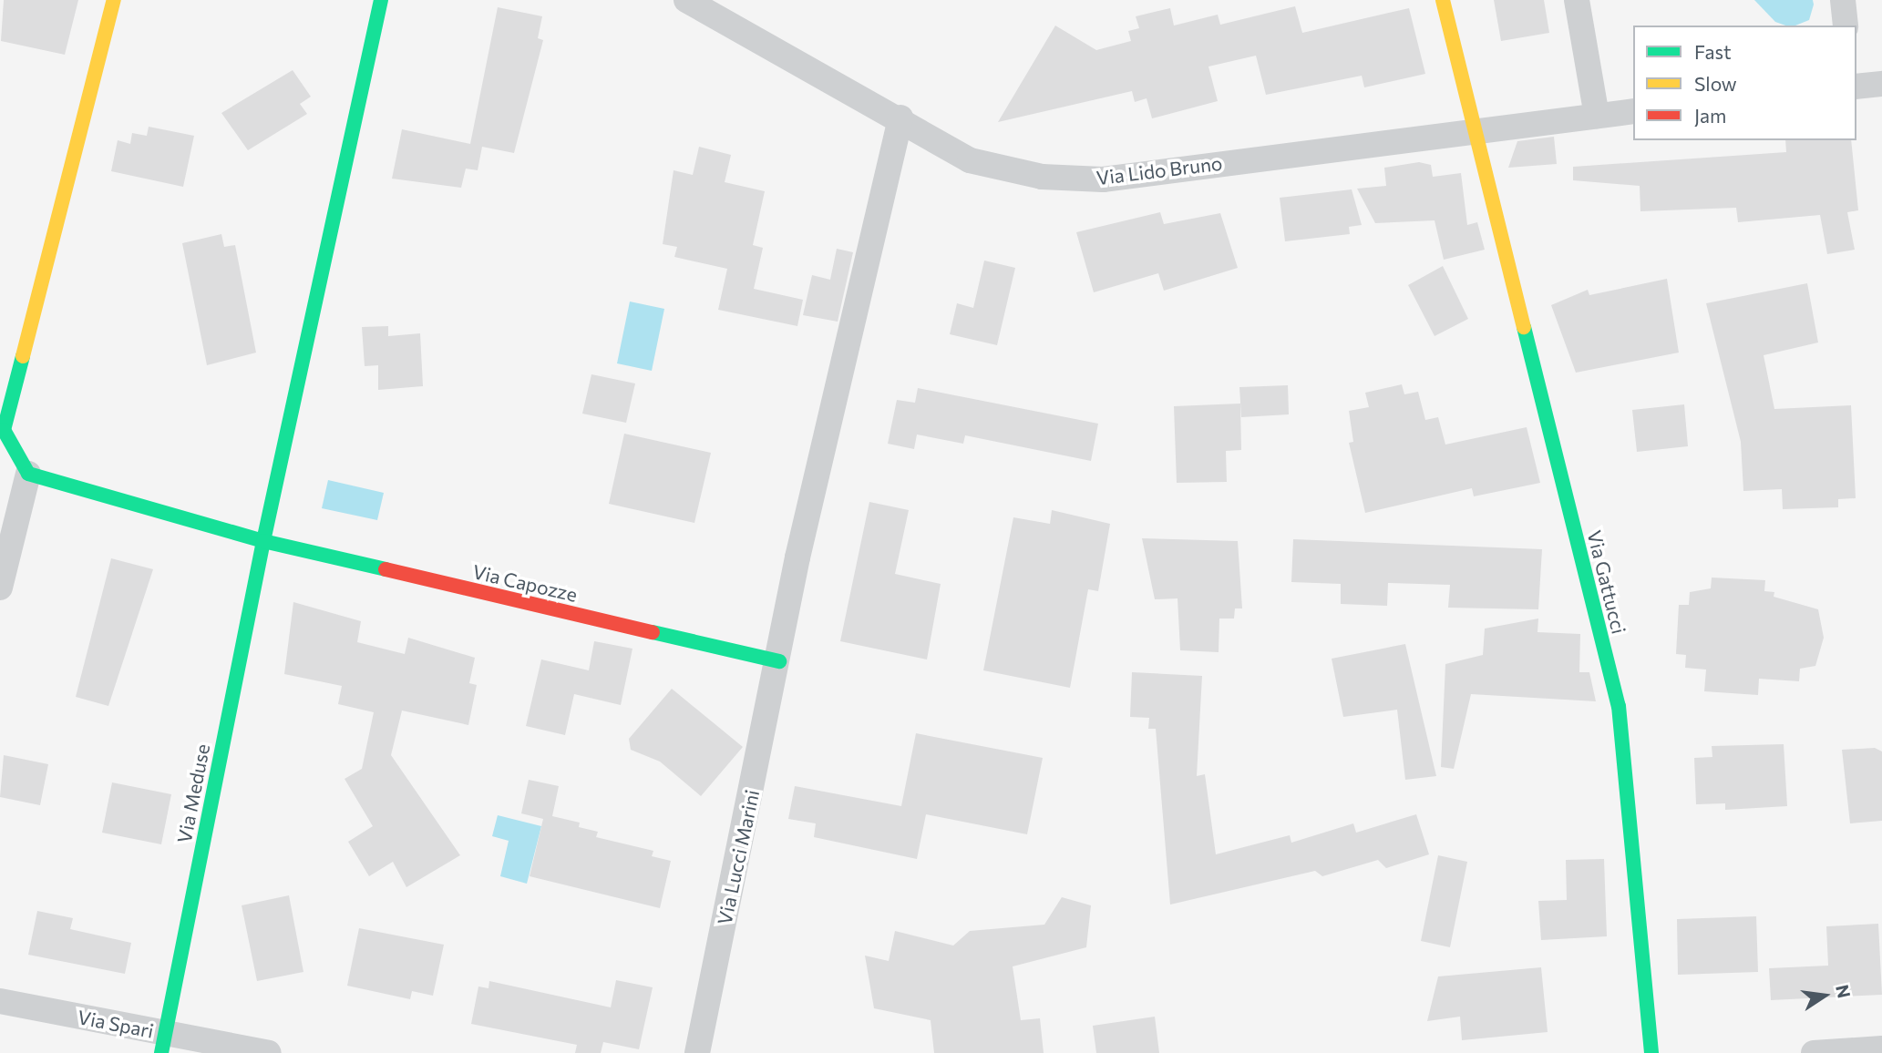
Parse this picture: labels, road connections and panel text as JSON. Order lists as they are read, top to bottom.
{
  "streets": {
    "street": [
      "Via Lido Bruno",
      "Via Gattucci",
      "Via Capozze",
      "Via Meduse",
      "Via Lucci Marini",
      "Via Spari"
    ]
  },
  "crossings": [
    ["Via Lido Bruno", "Via Gattucci"],
    ["Via Lido Bruno", "Via Lucci Marini"],
    ["Via Capozze", "Via Meduse"],
    ["Via Capozze", "Via Lucci Marini"],
    ["Via Meduse", "Via Spari"]
  ],
  "legend": ["Fast", "Slow", "Jam"],
  "north": "right"
}
